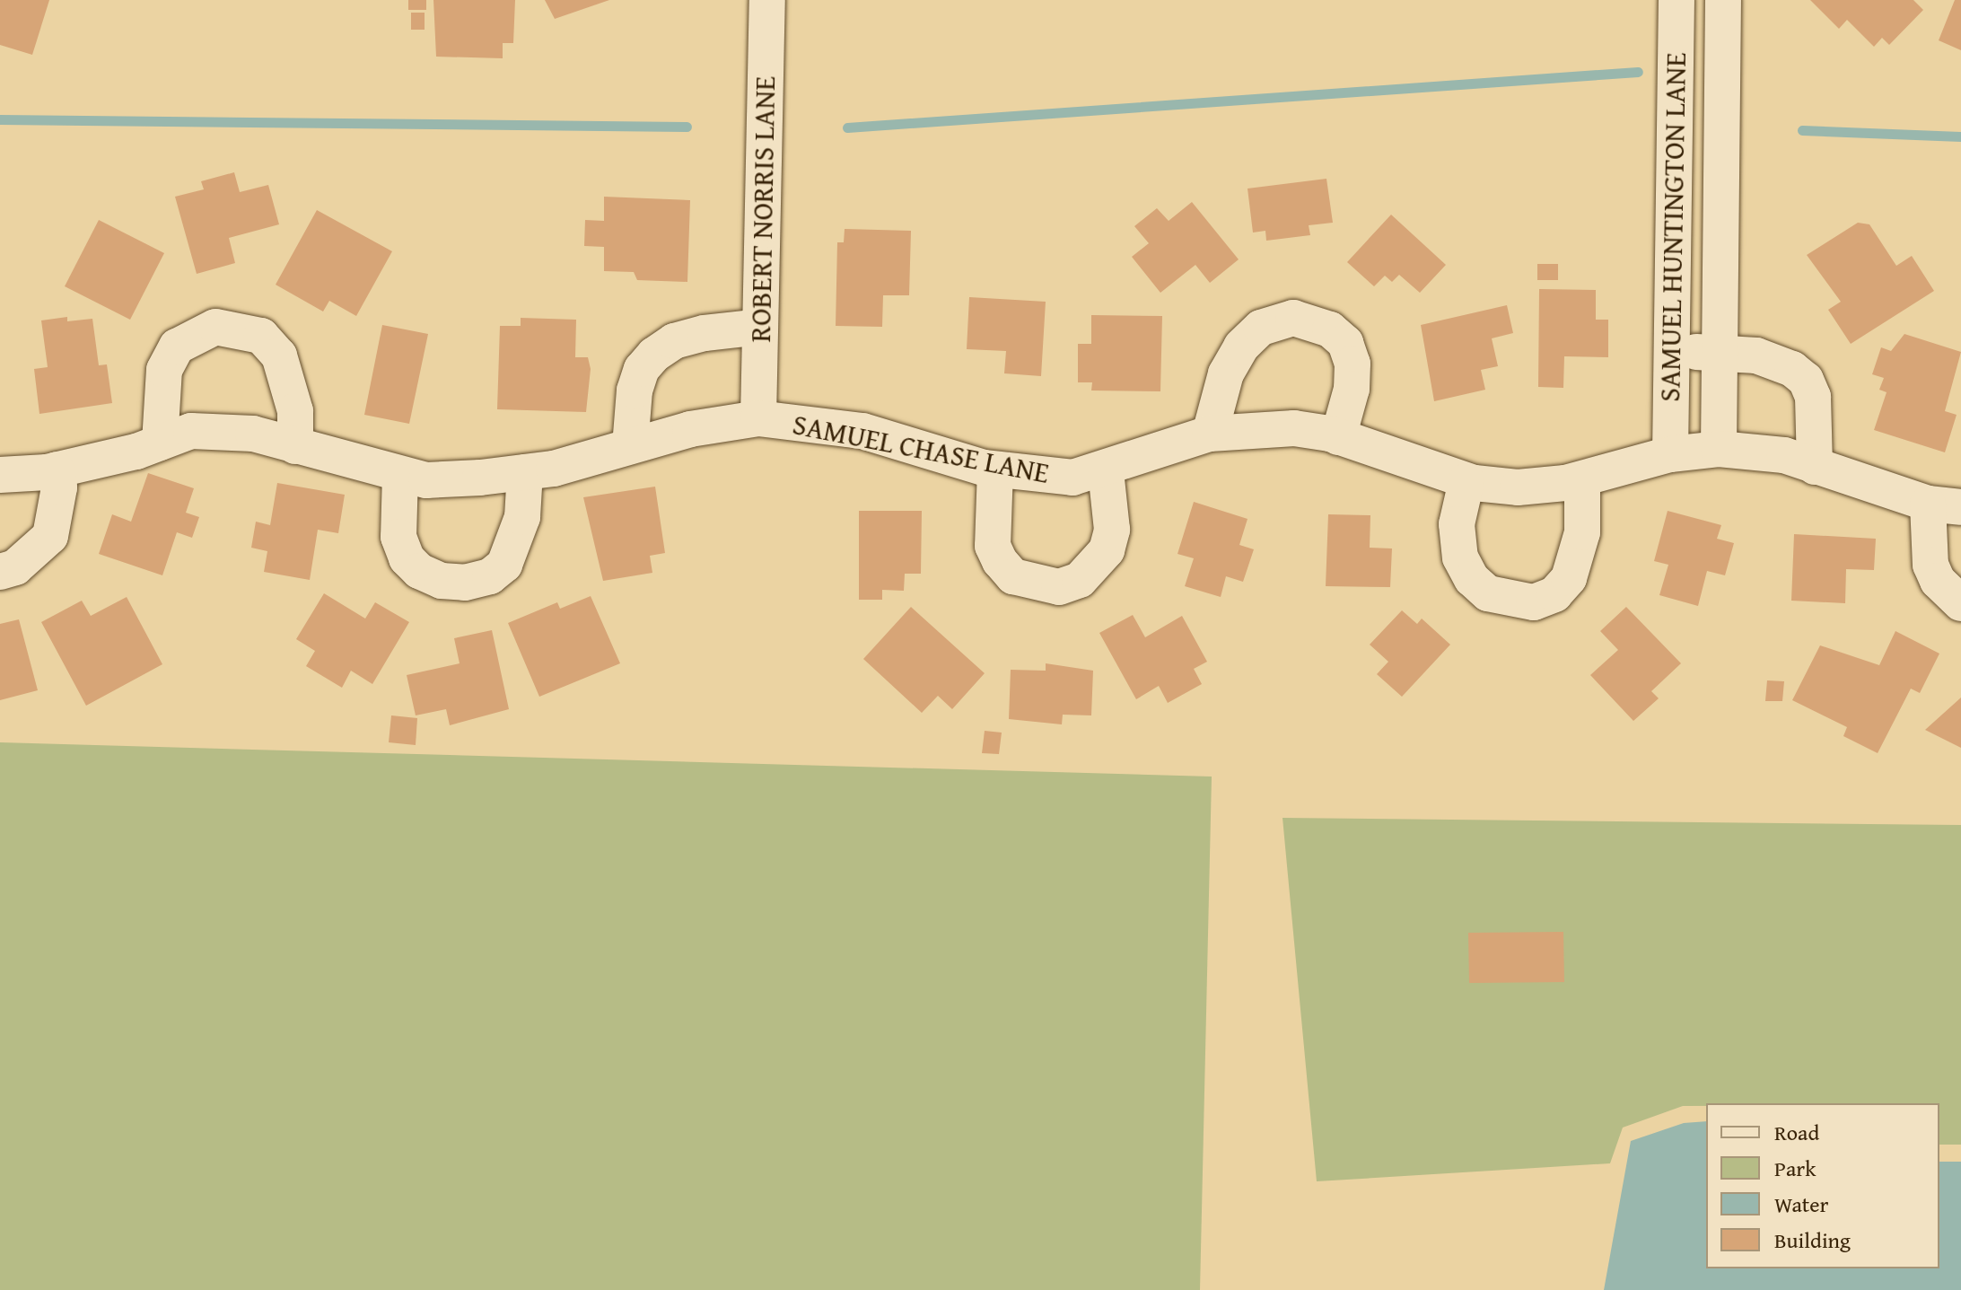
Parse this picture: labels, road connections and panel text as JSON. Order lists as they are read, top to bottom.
{
  "streets": {
    "street": ["ROBERT NORRIS LANE", "SAMUEL HUNTINGTON LANE", "SAMUEL CHASE LANE"]
  },
  "crossings": [
    ["ROBERT NORRIS LANE", "SAMUEL CHASE LANE"],
    ["SAMUEL HUNTINGTON LANE", "SAMUEL CHASE LANE"]
  ],
  "legend": [
    "Road",
    "Park",
    "Water",
    "Building"
  ]
}
